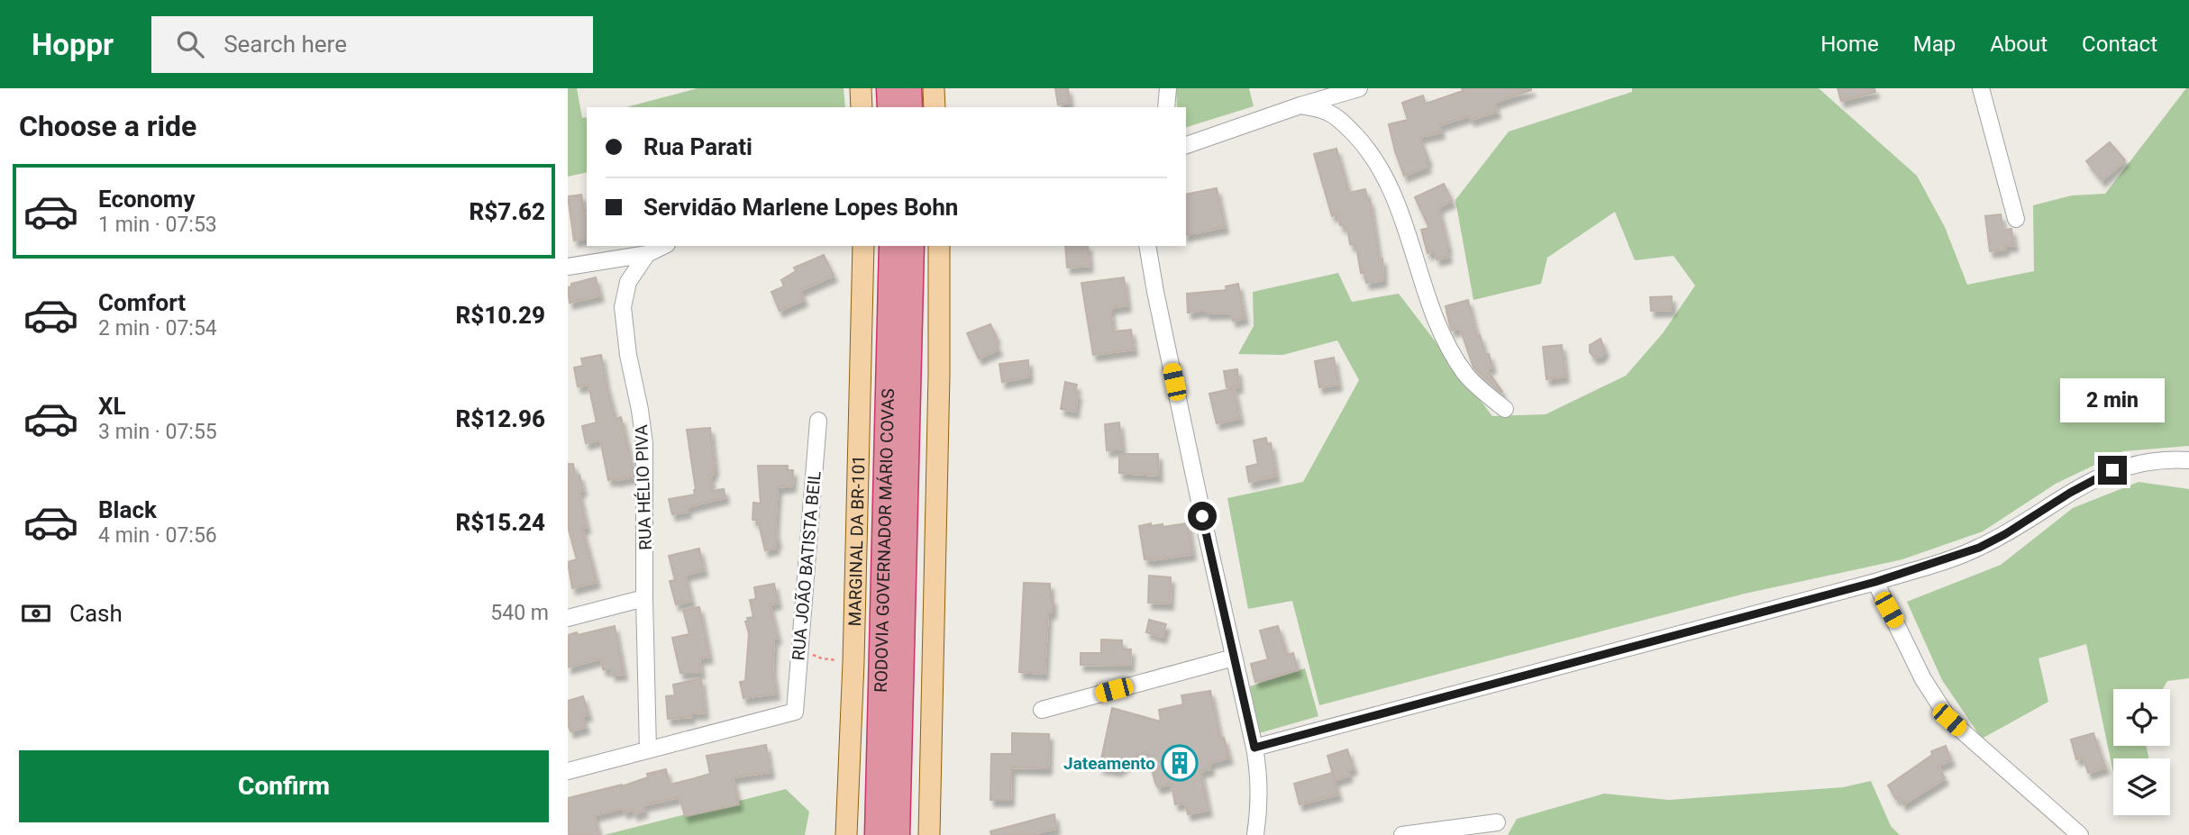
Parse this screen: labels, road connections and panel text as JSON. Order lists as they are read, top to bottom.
{
  "streets": {
    "highway": ["RODOVIA GOVERNADOR MÁRIO COVAS"],
    "main road": ["MARGINAL DA BR-101"],
    "street": ["RUA HÉLIO PIVA", "RUA JOÃO BATISTA BEIL"]
  },
  "crossings": [
    ["RUA HÉLIO PIVA", "RUA JOÃO BATISTA BEIL"]
  ],
  "places": {
    "building": ["Jateamento"]
  },
  "page": {
    "header": "Hoppr",
    "search": "Search here",
    "nav": [
      "Home",
      "Map",
      "About",
      "Contact"
    ],
    "heading": "Choose a ride",
    "banner": ["Rua Parati", "Servidão Marlene Lopes Bohn"],
    "list": [
      {
        "name": "Economy",
        "note": "1 min · 07:53",
        "value": "R$7.62"
      },
      {
        "name": "Comfort",
        "note": "2 min · 07:54",
        "value": "R$10.29"
      },
      {
        "name": "XL",
        "note": "3 min · 07:55",
        "value": "R$12.96"
      },
      {
        "name": "Black",
        "note": "4 min · 07:56",
        "value": "R$15.24"
      }
    ],
    "bubble": "2 min",
    "pay": ["Cash", "540 m"],
    "buttons": "Confirm"
  }
}
